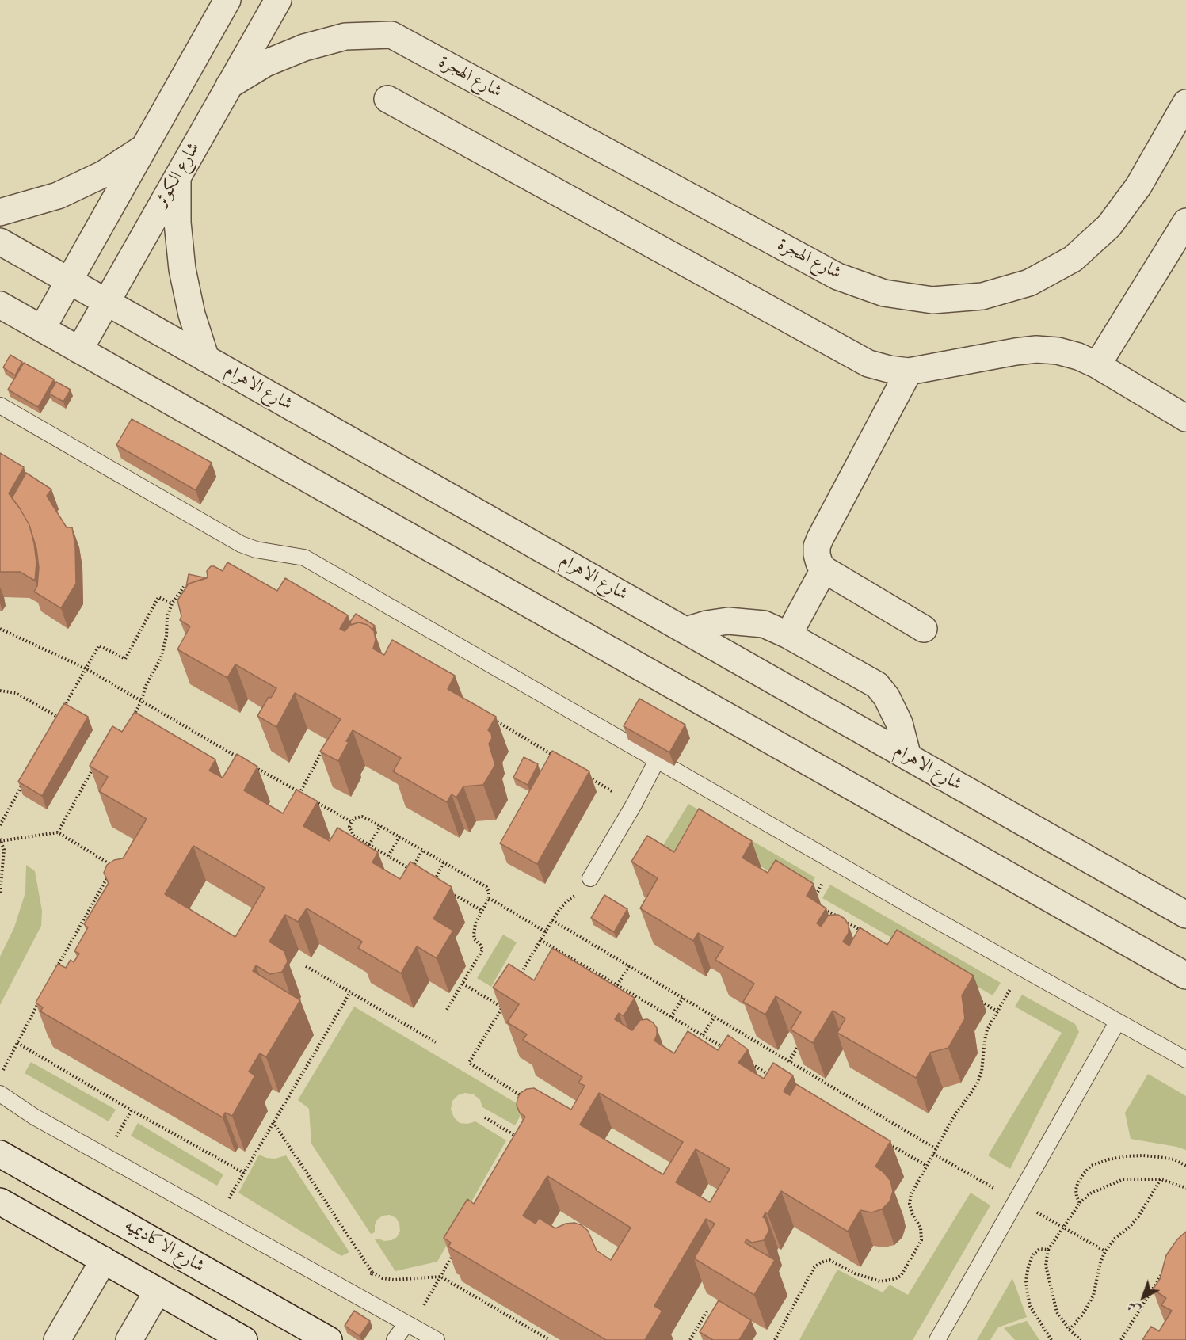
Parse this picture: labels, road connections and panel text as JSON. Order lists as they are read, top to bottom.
{
  "streets": {
    "street": [
      "شارع الهجرة",
      "شارع الكوثر",
      "شارع الاهرام",
      "شارع الاكاديميه"
    ]
  },
  "crossings": [
    ["شارع الهجرة", "شارع الكوثر"],
    ["شارع الكوثر", "شارع الاهرام"]
  ],
  "north": "bottom left"
}
